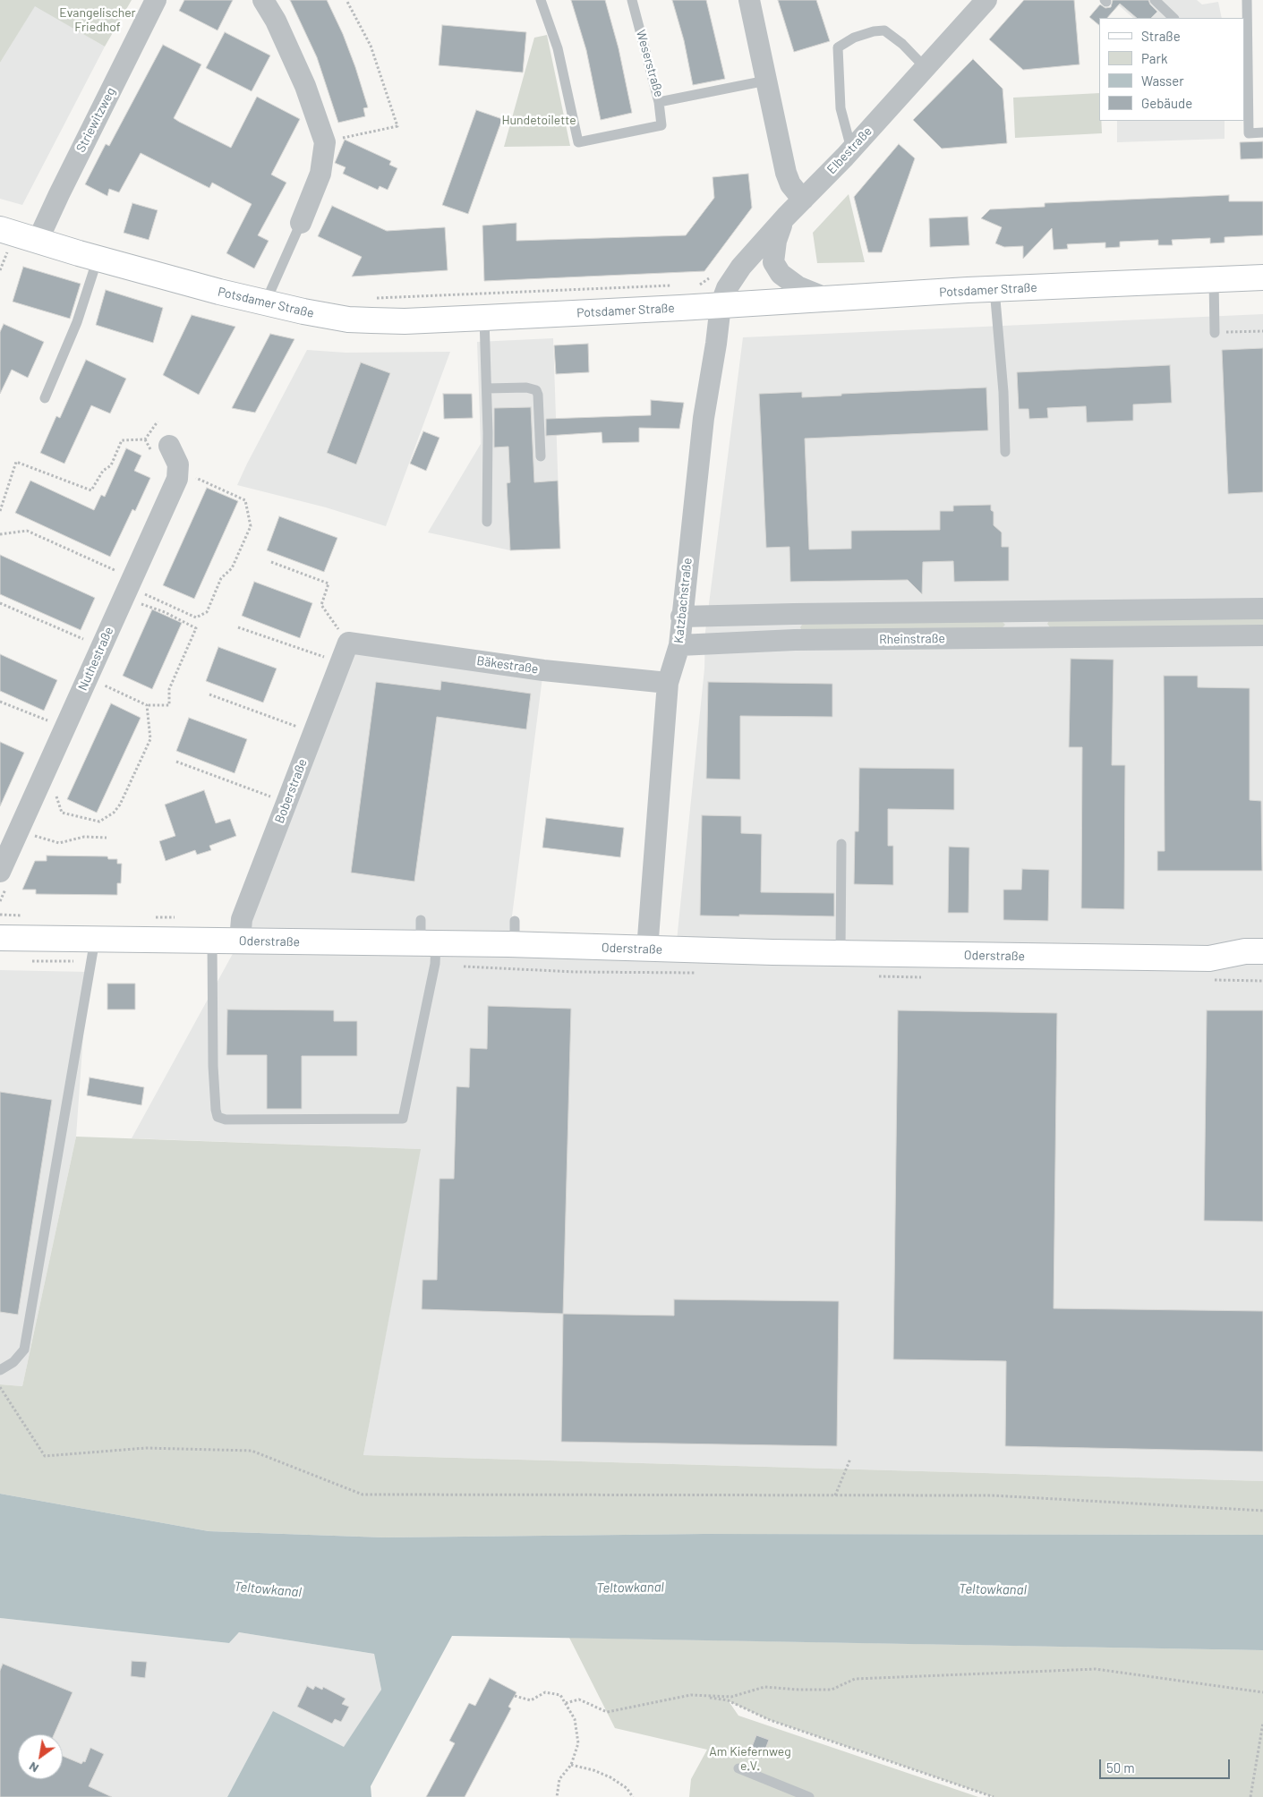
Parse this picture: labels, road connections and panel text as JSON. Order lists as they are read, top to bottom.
{
  "streets": {
    "main road": ["Potsdamer Straße", "Oderstraße"],
    "street": [
      "Striewitzweg",
      "Elbestraße",
      "Katzbachstraße",
      "Rheinstraße",
      "Nuthestraße",
      "Bäkestraße",
      "Boberstraße"
    ],
    "lane": ["Weserstraße"]
  },
  "crossings": [
    ["Striewitzweg", "Potsdamer Straße"],
    ["Elbestraße", "Potsdamer Straße"],
    ["Elbestraße", "Katzbachstraße"],
    ["Potsdamer Straße", "Katzbachstraße"],
    ["Katzbachstraße", "Rheinstraße"],
    ["Katzbachstraße", "Bäkestraße"],
    ["Katzbachstraße", "Oderstraße"],
    ["Bäkestraße", "Boberstraße"],
    ["Boberstraße", "Oderstraße"]
  ],
  "water": ["Teltowkanal"],
  "parks": ["Evangelischer Friedhof", "Hundetoilette", "Am Kiefernweg e.V."],
  "legend": [
    "Straße",
    "Park",
    "Wasser",
    "Gebäude"
  ],
  "scale_bar": "50 m",
  "north": "bottom left"
}
